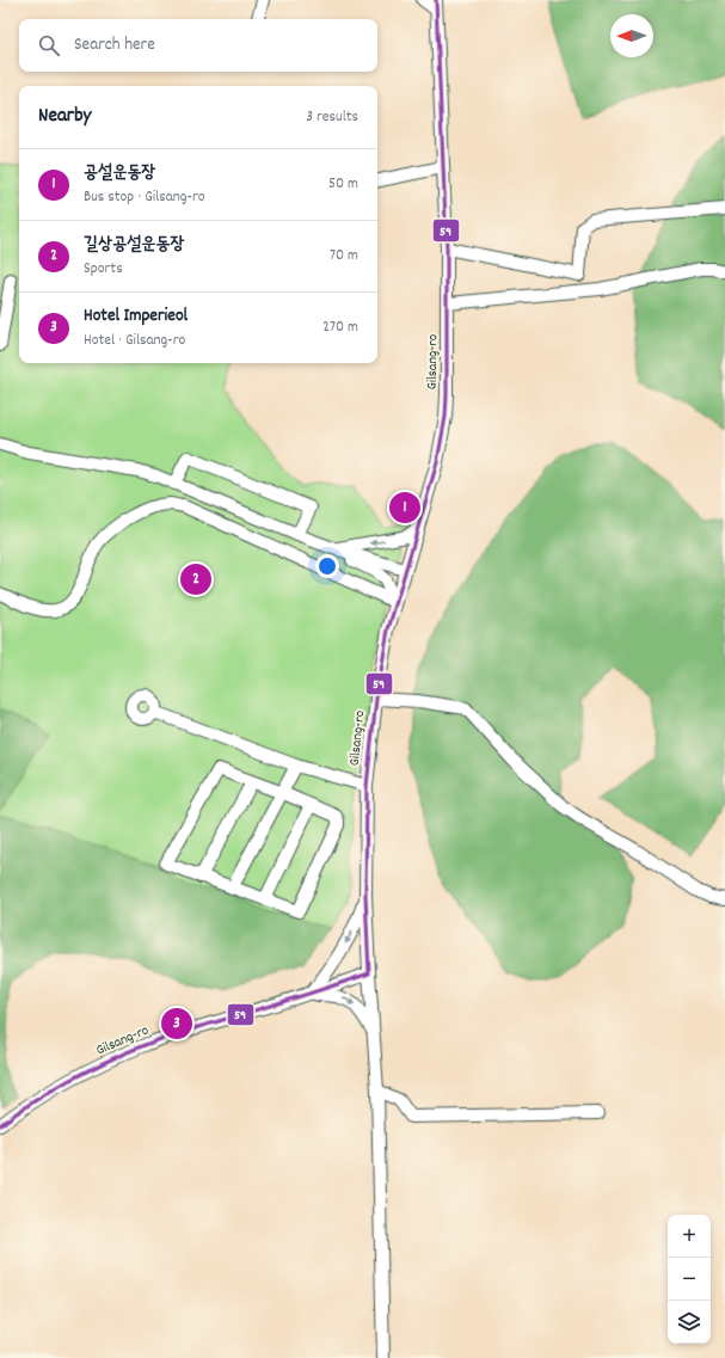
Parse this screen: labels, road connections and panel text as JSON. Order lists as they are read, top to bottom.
{
  "streets": {
    "street": ["Gilsang-ro"]
  },
  "lines": ["transit line 59"],
  "north": "left",
  "page": {
    "search": "Search here",
    "heading": ["Nearby", "3 results"],
    "list": [
      {
        "mark": "1",
        "name": "공설운동장",
        "note": "Bus stop · Gilsang-ro",
        "value": "50 m"
      },
      {
        "mark": "2",
        "name": "길상공설운동장",
        "note": "Sports",
        "value": "70 m"
      },
      {
        "mark": "3",
        "name": "Hotel Imperieol",
        "note": "Hotel · Gilsang-ro",
        "value": "270 m"
      }
    ],
    "pins": ["1", "2", "3"],
    "map_buttons": ["+", "−"]
  }
}
